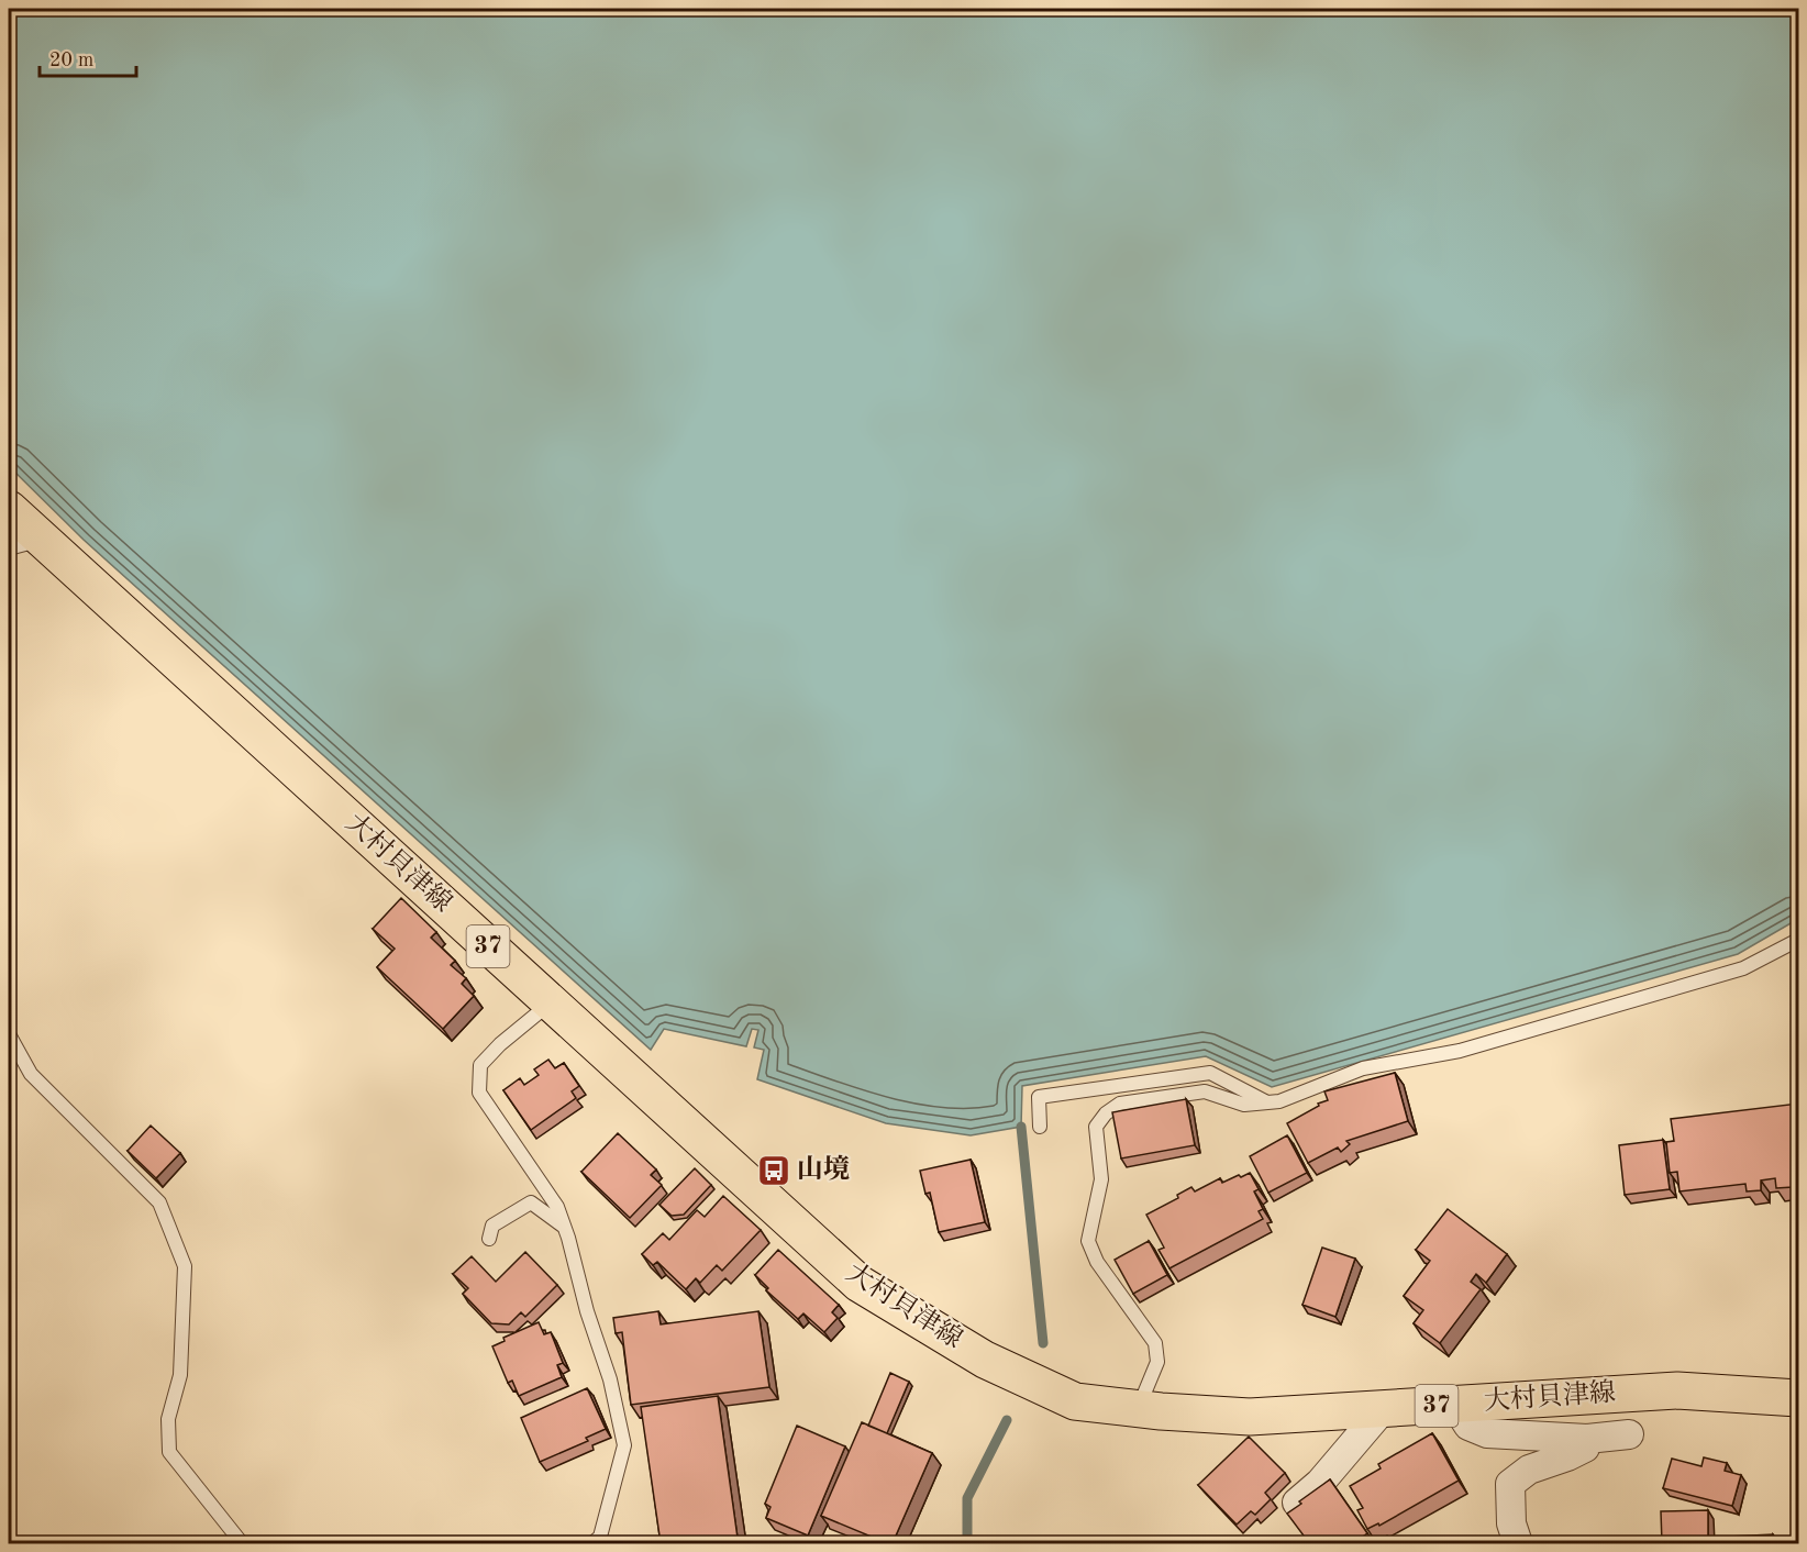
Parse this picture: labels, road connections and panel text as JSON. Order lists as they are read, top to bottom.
{
  "streets": {
    "main road": ["大村貝津線", "37"]
  },
  "places": {
    "bus stop": ["山境"]
  },
  "scale_bar": "20 m"
}
